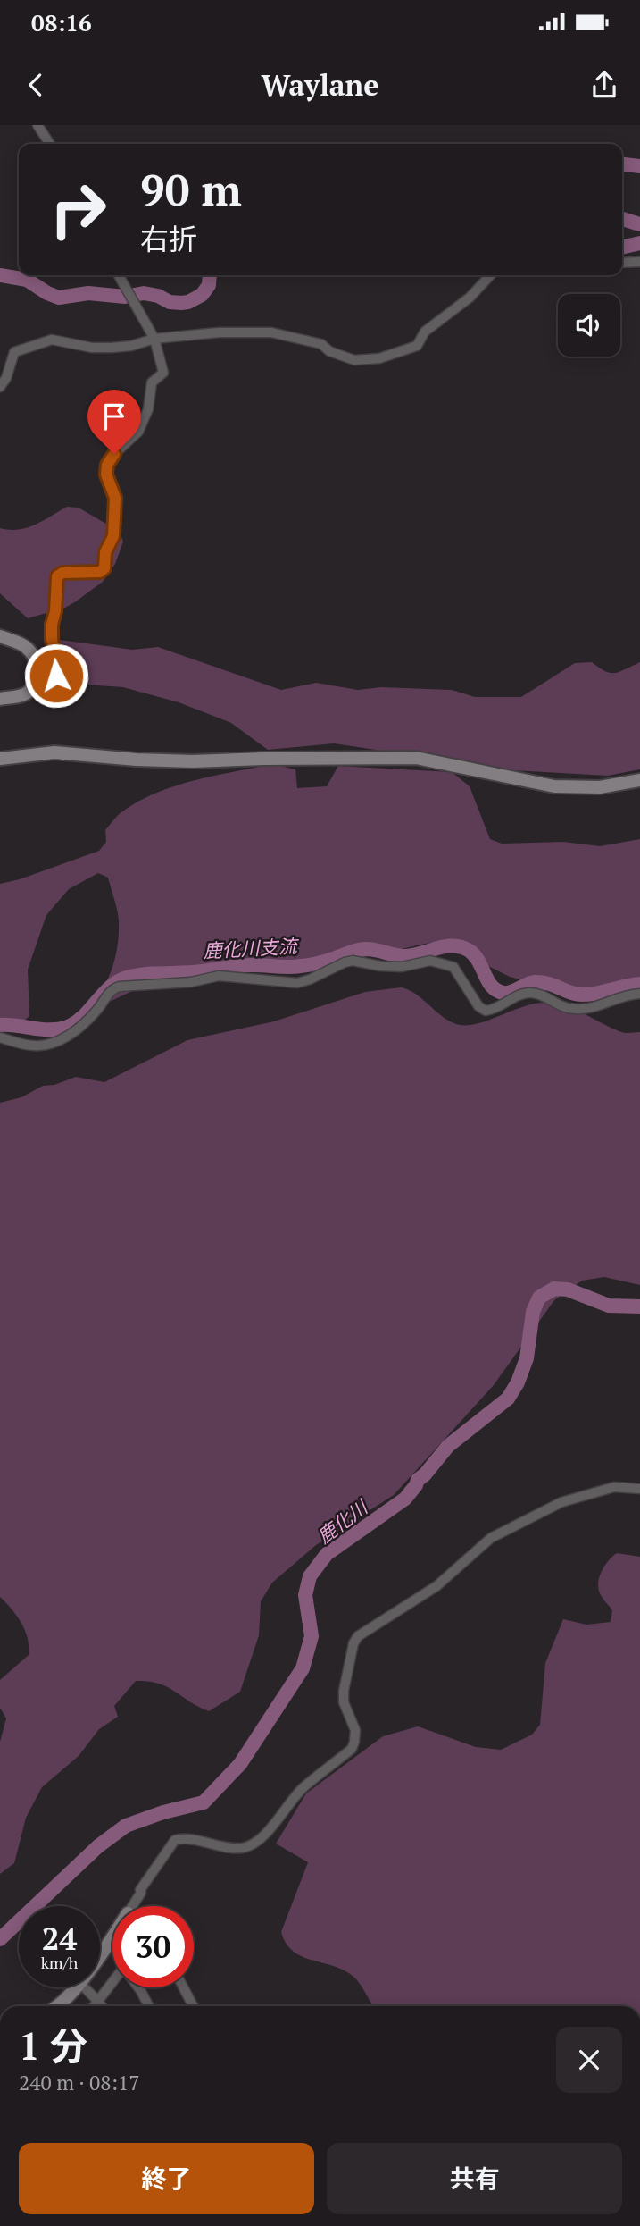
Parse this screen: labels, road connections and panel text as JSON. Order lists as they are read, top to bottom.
{
  "water": ["鹿化川支流", "鹿化川"],
  "page": {
    "status": "08:16",
    "header": "Waylane",
    "turn": ["90 m", "右折"],
    "speed": "24 km/h",
    "limit": "30",
    "heading": ["1 分", "240 m · 08:17"],
    "buttons": ["終了", "共有"]
  }
}
